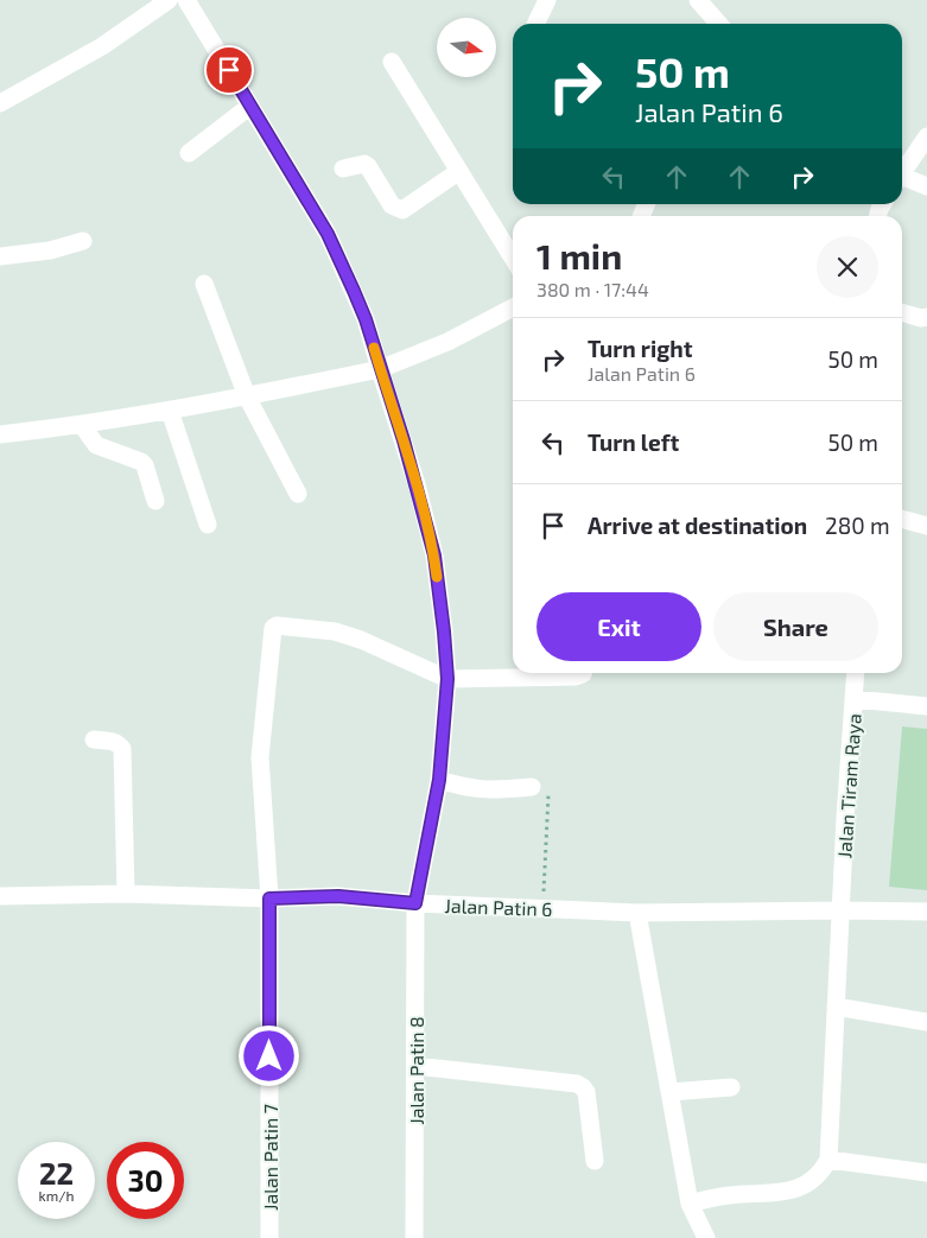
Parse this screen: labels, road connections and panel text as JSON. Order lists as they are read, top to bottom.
{
  "streets": {
    "street": [
      "Jalan Tiram Raya",
      "Jalan Patin 6",
      "Jalan Patin 8",
      "Jalan Patin 7"
    ]
  },
  "crossings": [
    ["Jalan Tiram Raya", "Jalan Patin 6"],
    ["Jalan Patin 6", "Jalan Patin 8"],
    ["Jalan Patin 6", "Jalan Patin 7"],
    ["Jalan Patin 8", "Jalan Patin 7"]
  ],
  "north": "right",
  "page": {
    "turn": ["50 m", "Jalan Patin 6"],
    "heading": ["1 min", "380 m · 17:44"],
    "list": [
      {
        "name": "Turn right",
        "note": "Jalan Patin 6",
        "value": "50 m"
      },
      {
        "name": "Turn left",
        "value": "50 m"
      },
      {
        "name": "Arrive at destination",
        "value": "280 m"
      }
    ],
    "buttons": ["Exit", "Share"],
    "speed": "22 km/h",
    "limit": "30"
  }
}
